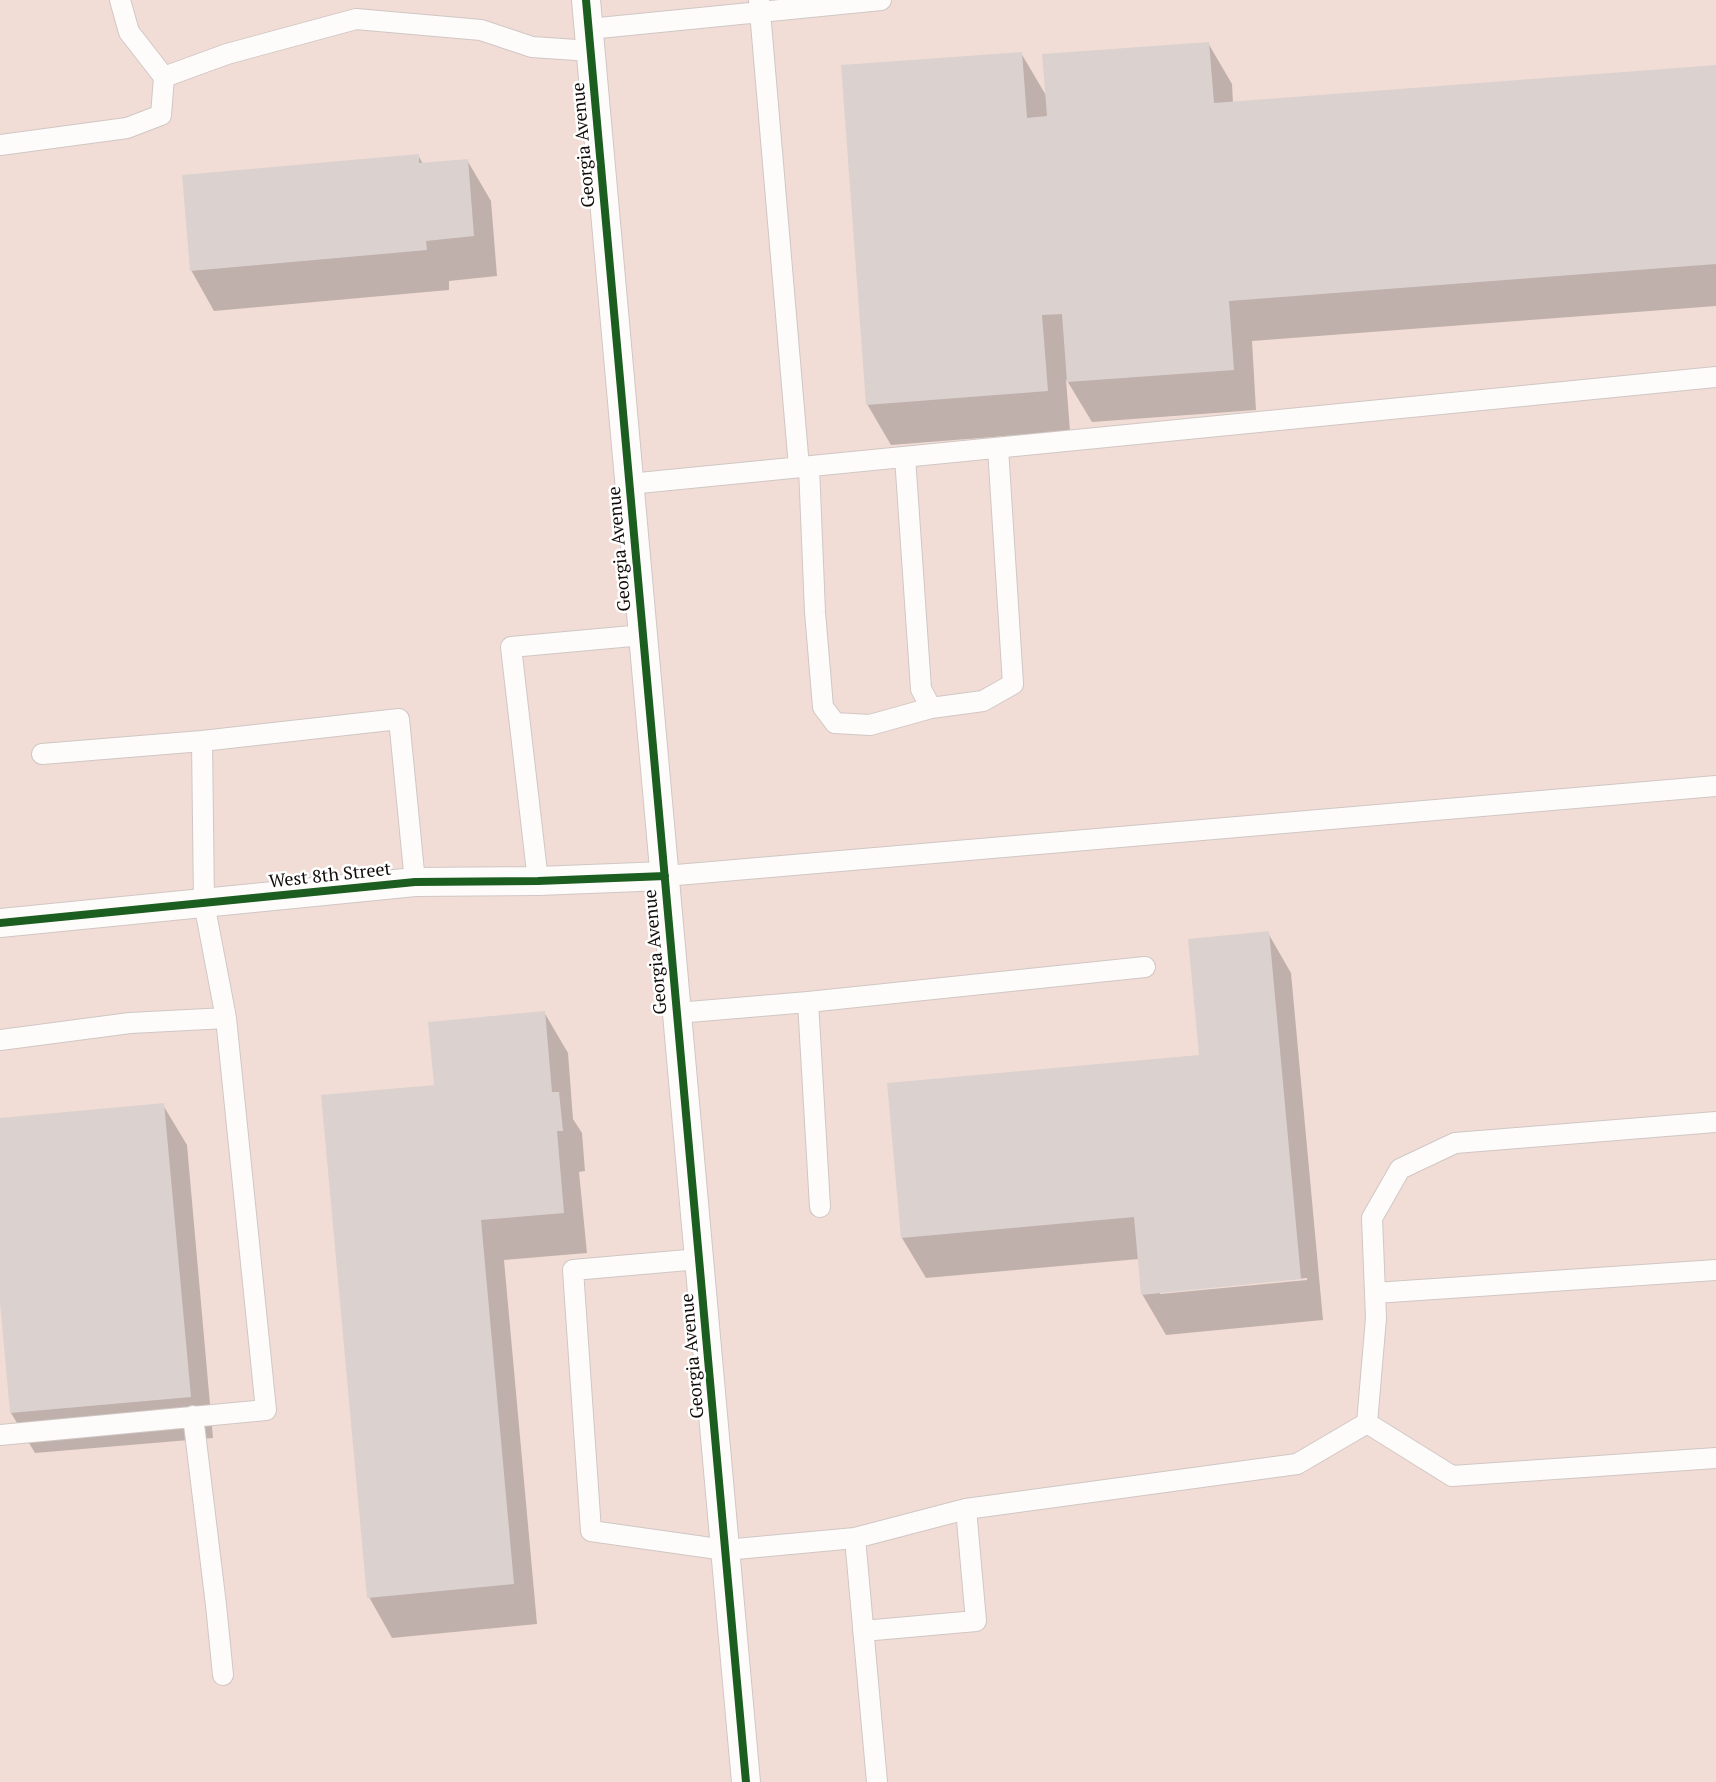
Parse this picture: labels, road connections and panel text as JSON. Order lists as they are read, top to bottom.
{
  "streets": {
    "street": ["Georgia Avenue", "West 8th Street"]
  },
  "crossings": [
    ["Georgia Avenue", "West 8th Street"]
  ]
}
